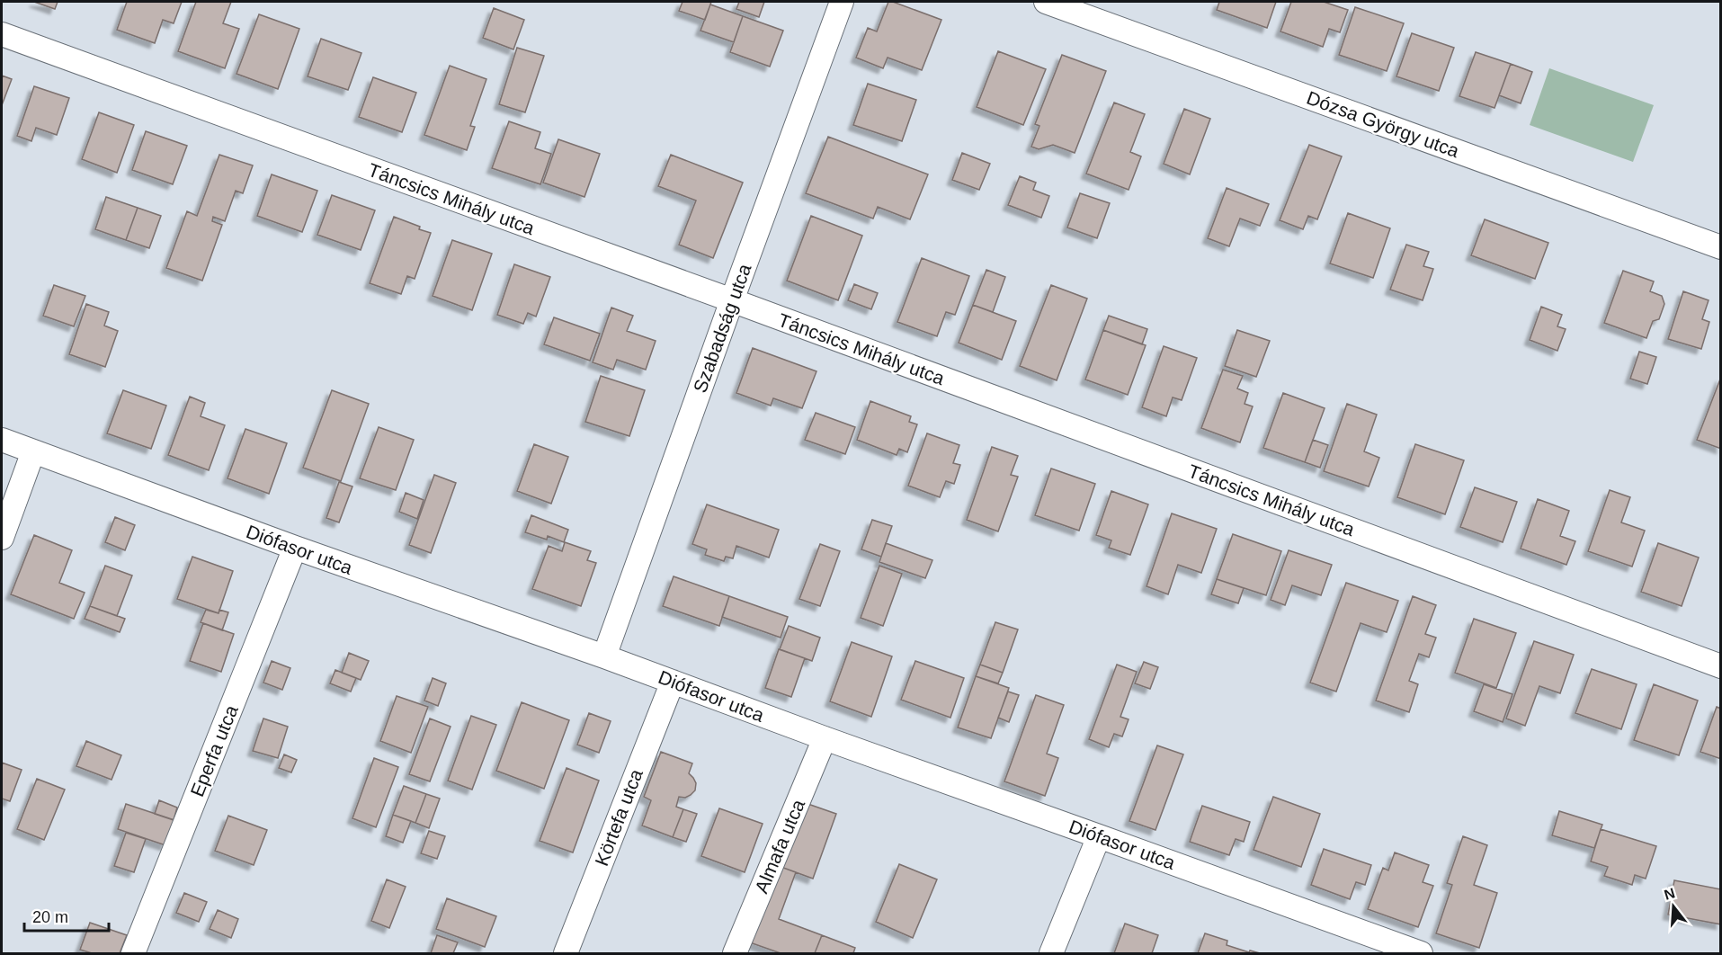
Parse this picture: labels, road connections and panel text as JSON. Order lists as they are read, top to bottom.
{
  "streets": {
    "street": [
      "Dózsa György utca",
      "Táncsics Mihály utca",
      "Szabadság utca",
      "Diófasor utca",
      "Eperfa utca",
      "Körtefa utca",
      "Almafa utca"
    ]
  },
  "crossings": [
    ["Táncsics Mihály utca", "Szabadság utca"],
    ["Szabadság utca", "Diófasor utca"],
    ["Diófasor utca", "Eperfa utca"],
    ["Diófasor utca", "Körtefa utca"],
    ["Diófasor utca", "Almafa utca"]
  ],
  "scale_bar": "20 m",
  "north": "top"
}
